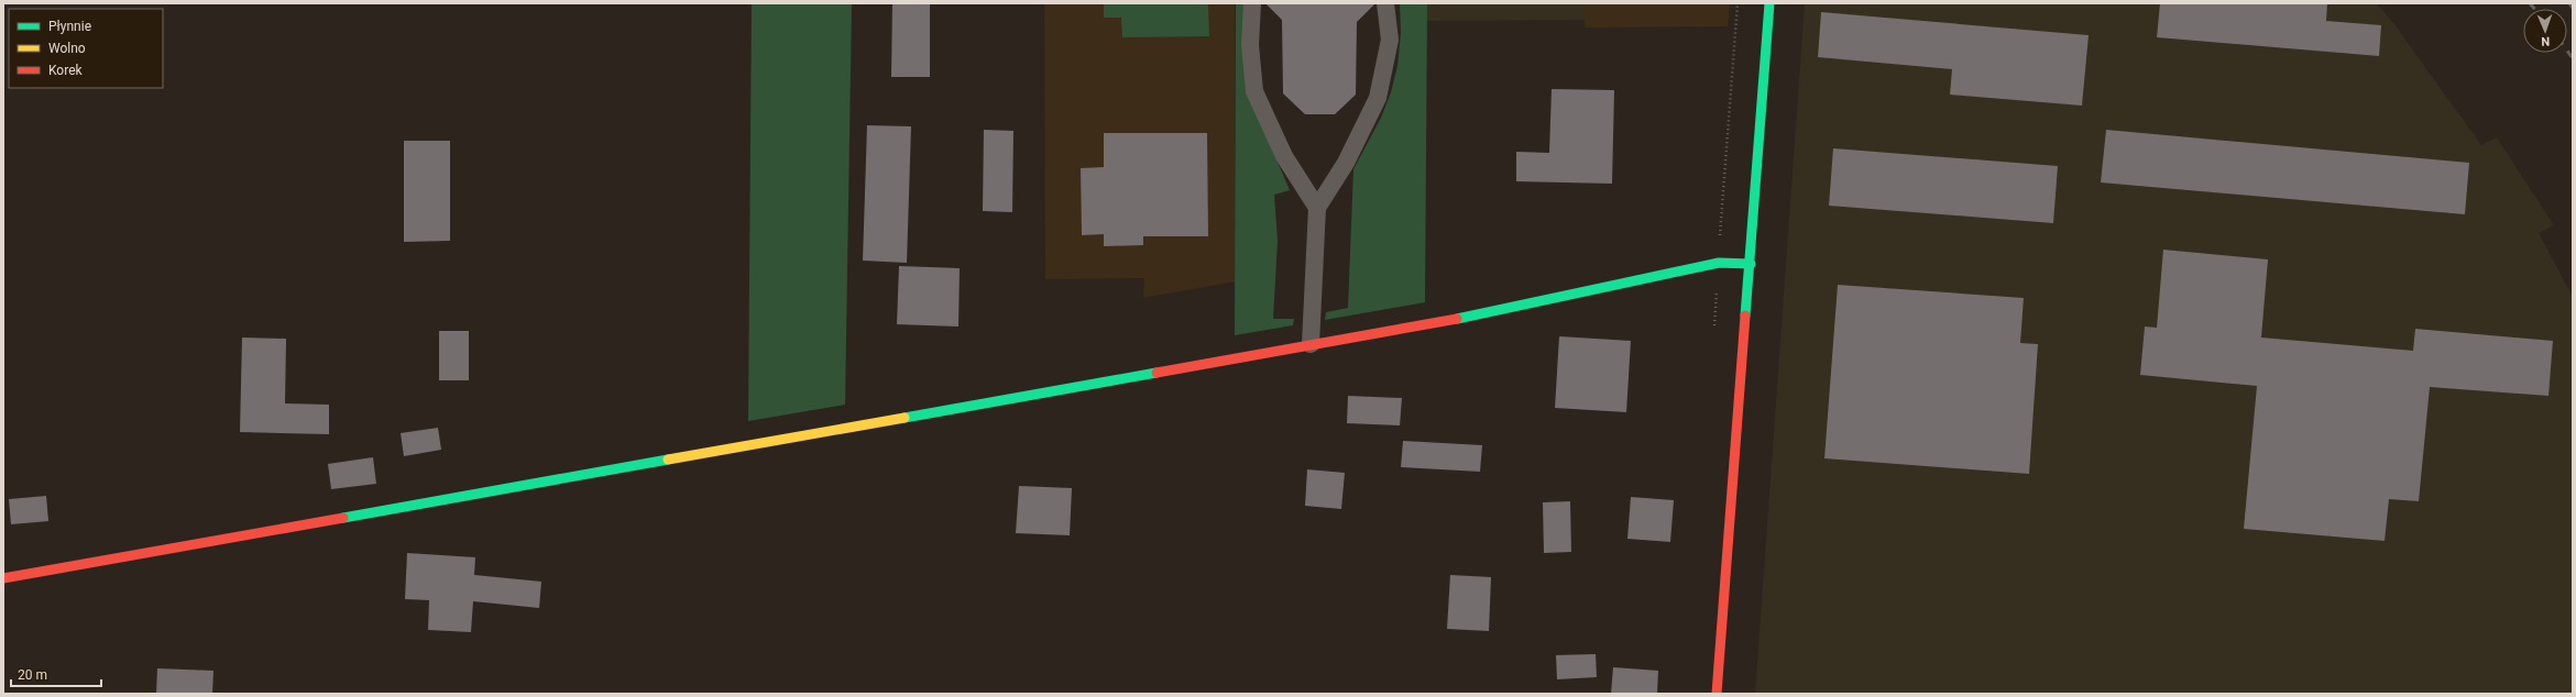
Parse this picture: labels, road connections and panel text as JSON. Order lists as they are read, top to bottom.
{
  "legend": ["Płynnie", "Wolno", "Korek"],
  "scale_bar": "20 m",
  "north": "bottom"
}
